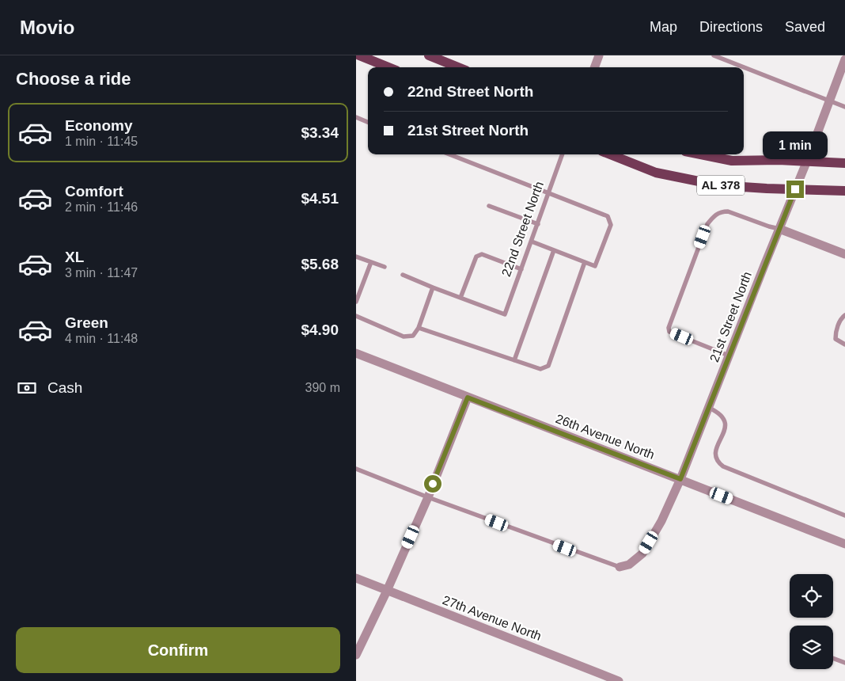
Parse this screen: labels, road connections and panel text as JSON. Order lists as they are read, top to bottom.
{
  "streets": {
    "main road": ["AL 378"],
    "street": ["21st Street North", "26th Avenue North", "27th Avenue North"],
    "lane": ["22nd Street North"]
  },
  "crossings": [
    ["AL 378", "21st Street North"],
    ["21st Street North", "26th Avenue North"]
  ],
  "page": {
    "header": "Movio",
    "nav": ["Map", "Directions", "Saved"],
    "heading": "Choose a ride",
    "banner": ["22nd Street North", "21st Street North"],
    "list": [
      {
        "name": "Economy",
        "note": "1 min · 11:45",
        "value": "$3.34"
      },
      {
        "name": "Comfort",
        "note": "2 min · 11:46",
        "value": "$4.51"
      },
      {
        "name": "XL",
        "note": "3 min · 11:47",
        "value": "$5.68"
      },
      {
        "name": "Green",
        "note": "4 min · 11:48",
        "value": "$4.90"
      }
    ],
    "bubble": "1 min",
    "pay": ["Cash", "390 m"],
    "buttons": "Confirm"
  }
}
